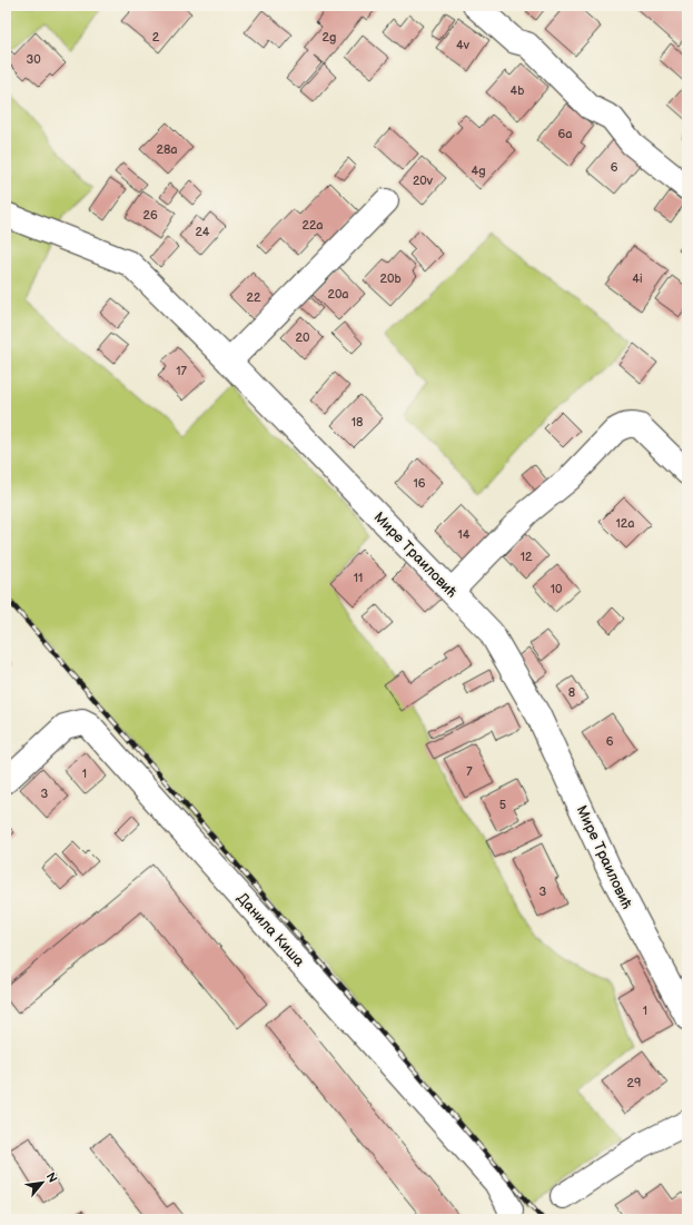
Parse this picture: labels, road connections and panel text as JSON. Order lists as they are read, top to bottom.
{
  "streets": {
    "street": ["Мире Траиловић", "Данила Киша"]
  },
  "house_numbers": [
    "2",
    "2g",
    "4v",
    "30",
    "4b",
    "6a",
    "28a",
    "6",
    "4g",
    "20v",
    "26",
    "22a",
    "24",
    "20b",
    "4i",
    "20a",
    "22",
    "20",
    "17",
    "18",
    "16",
    "12a",
    "14",
    "12",
    "11",
    "10",
    "8",
    "6",
    "7",
    "1",
    "3",
    "5",
    "3",
    "1",
    "29"
  ],
  "north": "top right"
}
